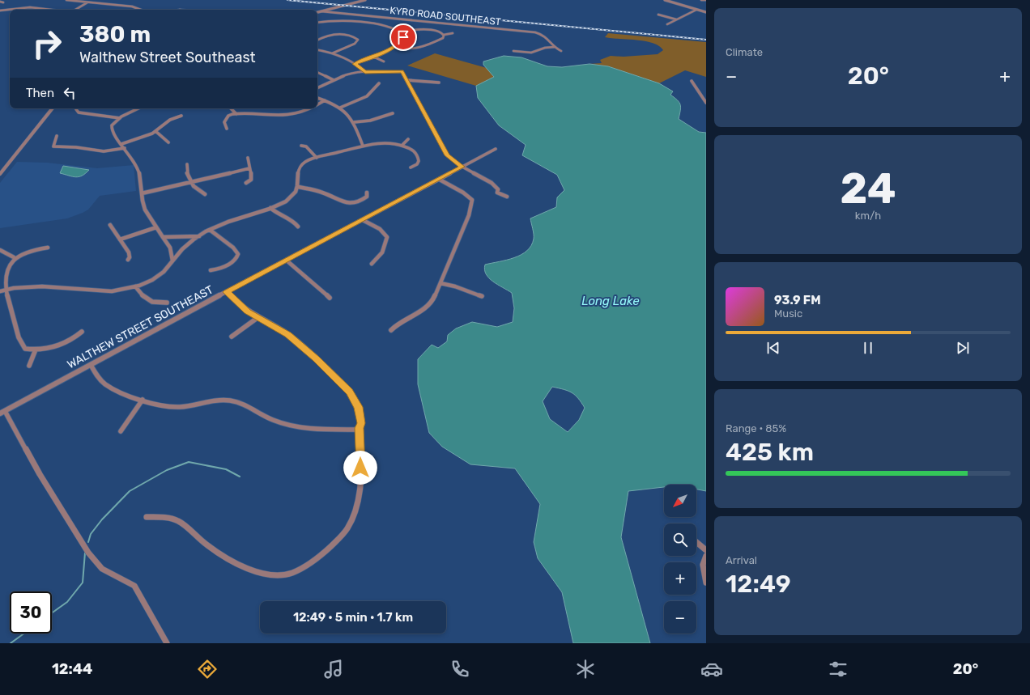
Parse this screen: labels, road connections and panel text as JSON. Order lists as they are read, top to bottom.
{
  "streets": {
    "street": ["KYRO ROAD SOUTHEAST", "WALTHEW STREET SOUTHEAST"]
  },
  "water": ["Long Lake"],
  "north": "bottom left",
  "page": {
    "tile": [
      "Climate",
      ["24", "km/h"],
      ["Range · 85%", "425 km"],
      ["Arrival", "12:49"]
    ],
    "turn": ["380 m", "Walthew Street Southeast"],
    "heat": ["−", "20°", "+"],
    "then": "Then",
    "song": ["93.9 FM", "Music"],
    "map_buttons": ["+", "−"],
    "limit": "30",
    "trip": "12:49 · 5 min · 1.7 km",
    "tabs": ["12:44", "20°"]
  }
}
